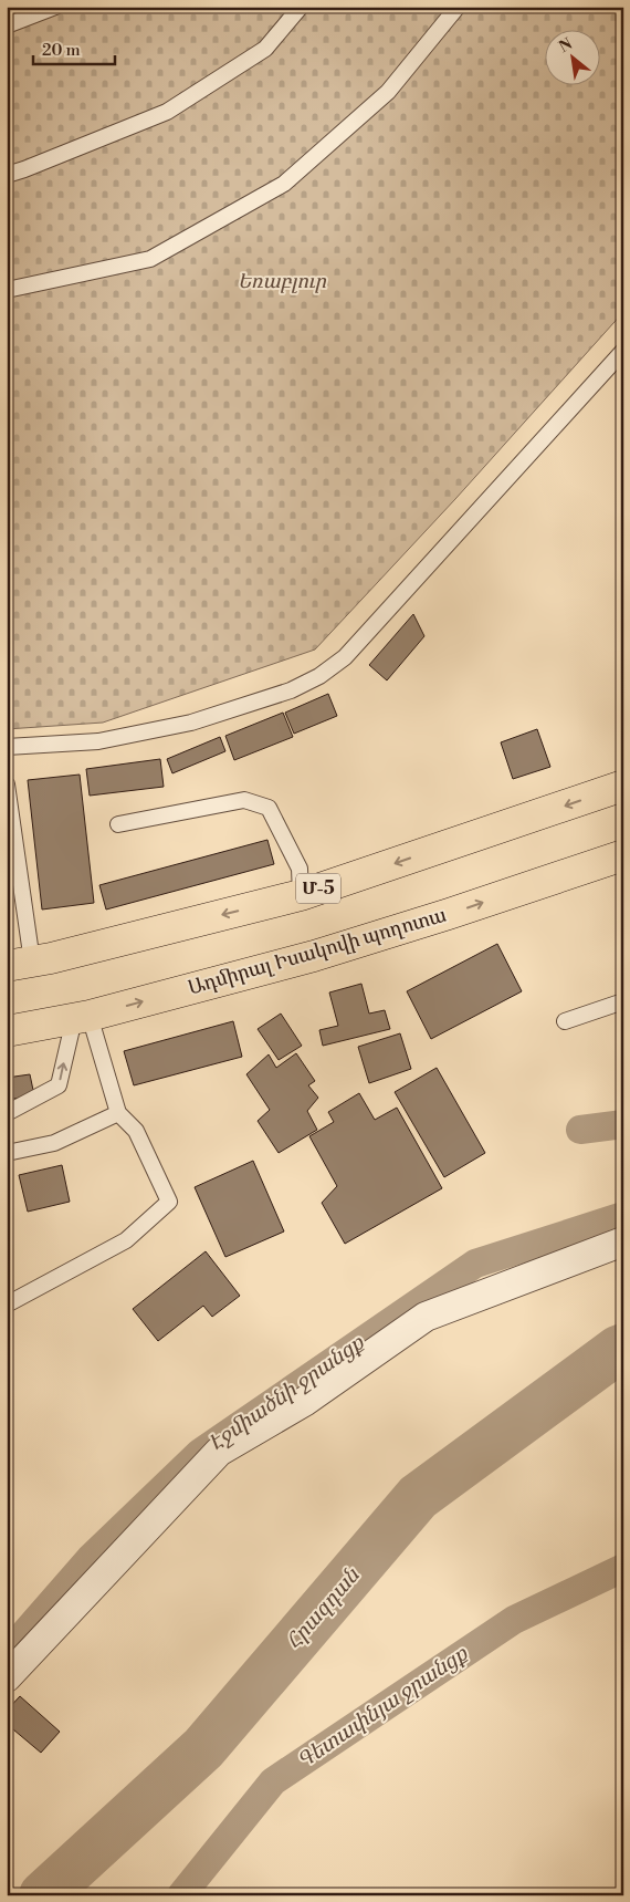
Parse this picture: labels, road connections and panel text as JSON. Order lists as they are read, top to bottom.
{
  "streets": {
    "highway": ["Մ-5", "Ադմիրալ Իսակովի պողոտա"]
  },
  "water": ["Էջմիածնի ջրանցք", "Հրազդան", "Գետափնյա ջրանցք"],
  "parks": ["Եռաբլուր"],
  "scale_bar": "20 m",
  "north": "top left"
}
